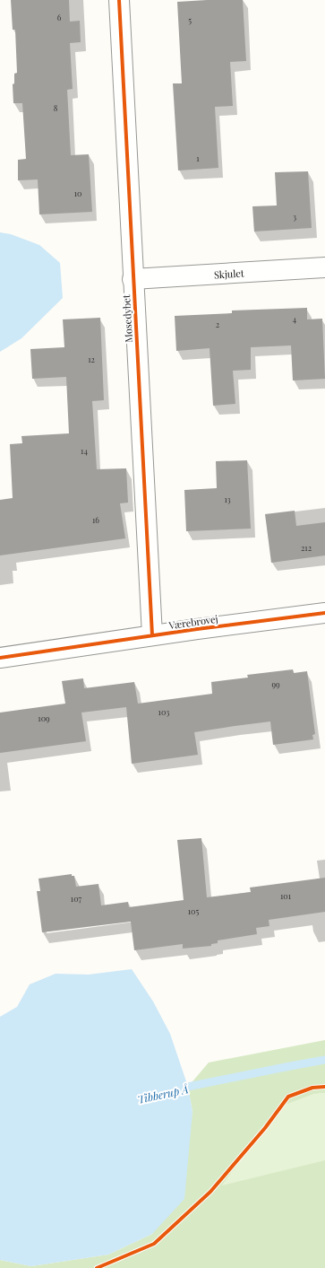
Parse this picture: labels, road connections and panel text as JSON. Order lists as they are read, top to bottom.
{
  "streets": {
    "street": ["Skjulet", "Mosedybet", "Værebrovej"]
  },
  "crossings": [
    ["Skjulet", "Mosedybet"],
    ["Mosedybet", "Værebrovej"]
  ],
  "water": ["Tibberup Å"],
  "house_numbers": [
    "6",
    "5",
    "8",
    "1",
    "10",
    "3",
    "4",
    "2",
    "12",
    "14",
    "13",
    "16",
    "212",
    "99",
    "103",
    "109",
    "101",
    "107",
    "105"
  ]
}
